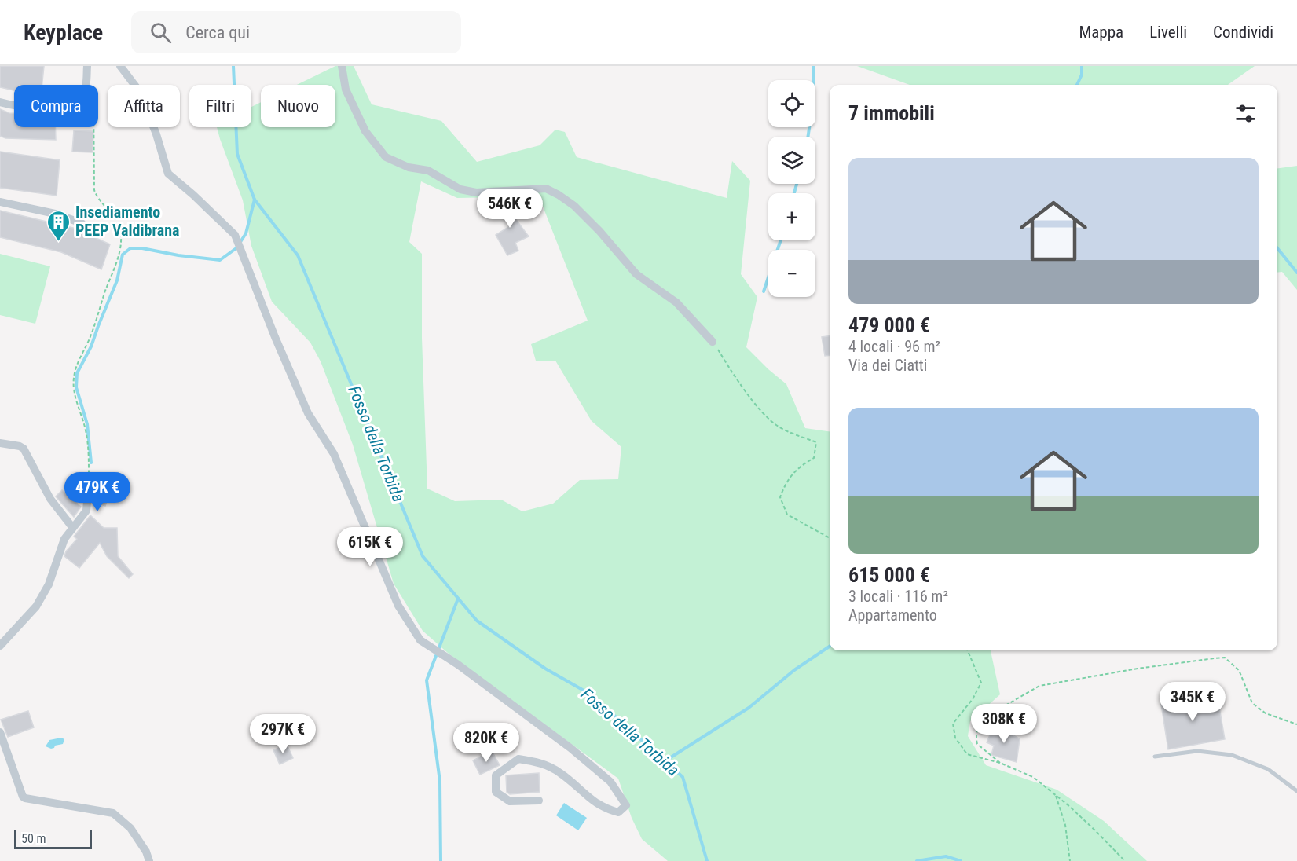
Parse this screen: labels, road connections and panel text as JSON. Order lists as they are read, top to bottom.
{
  "water": ["Fosso della Torbida"],
  "places": {
    "building": ["Insediamento PEEP Valdibrana"]
  },
  "scale_bar": "50 m",
  "page": {
    "header": "Keyplace",
    "search": "Cerca qui",
    "nav": ["Mappa", "Livelli", "Condividi"],
    "map_buttons": ["+", "−"],
    "chip": [
      "Compra",
      "Affitta",
      "Filtri",
      "Nuovo"
    ],
    "heading": "7 immobili",
    "list": [
      {
        "name": "479 000 €",
        "note": "4 locali · 96 m² · Via dei Ciatti"
      },
      {
        "name": "615 000 €",
        "note": "3 locali · 116 m² · Appartamento"
      }
    ],
    "price": [
      "546K €",
      "479K €",
      "615K €",
      "345K €",
      "308K €",
      "297K €",
      "820K €"
    ],
    "scale": "50 m"
  }
}
